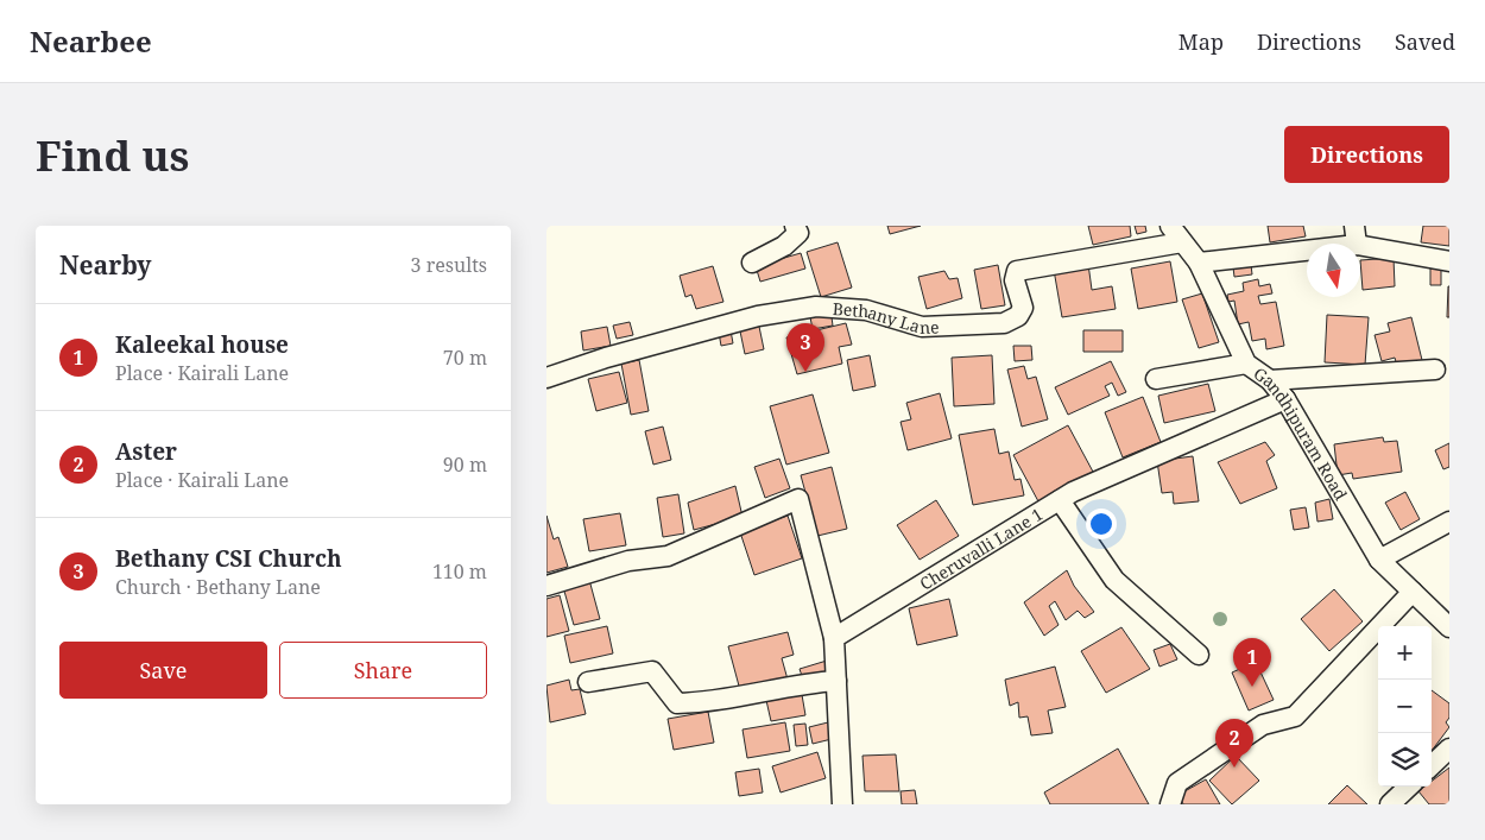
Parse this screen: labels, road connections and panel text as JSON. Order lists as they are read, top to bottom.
{
  "streets": {
    "street": ["Bethany Lane", "Gandhipuram Road", "Cheruvalli Lane 1"]
  },
  "crossings": [
    ["Bethany Lane", "Gandhipuram Road"],
    ["Gandhipuram Road", "Cheruvalli Lane 1"]
  ],
  "north": "bottom",
  "page": {
    "header": "Nearbee",
    "nav": ["Map", "Directions", "Saved"],
    "buttons": [
      "Directions",
      ["Save", "Share"]
    ],
    "title": "Find us",
    "heading": ["Nearby", "3 results"],
    "list": [
      {
        "mark": "1",
        "name": "Kaleekal house",
        "note": "Place · Kairali Lane",
        "value": "70 m"
      },
      {
        "mark": "2",
        "name": "Aster",
        "note": "Place · Kairali Lane",
        "value": "90 m"
      },
      {
        "mark": "3",
        "name": "Bethany CSI Church",
        "note": "Church · Bethany Lane",
        "value": "110 m"
      }
    ],
    "pins": ["3", "1", "2"],
    "map_buttons": ["+", "−"]
  }
}
